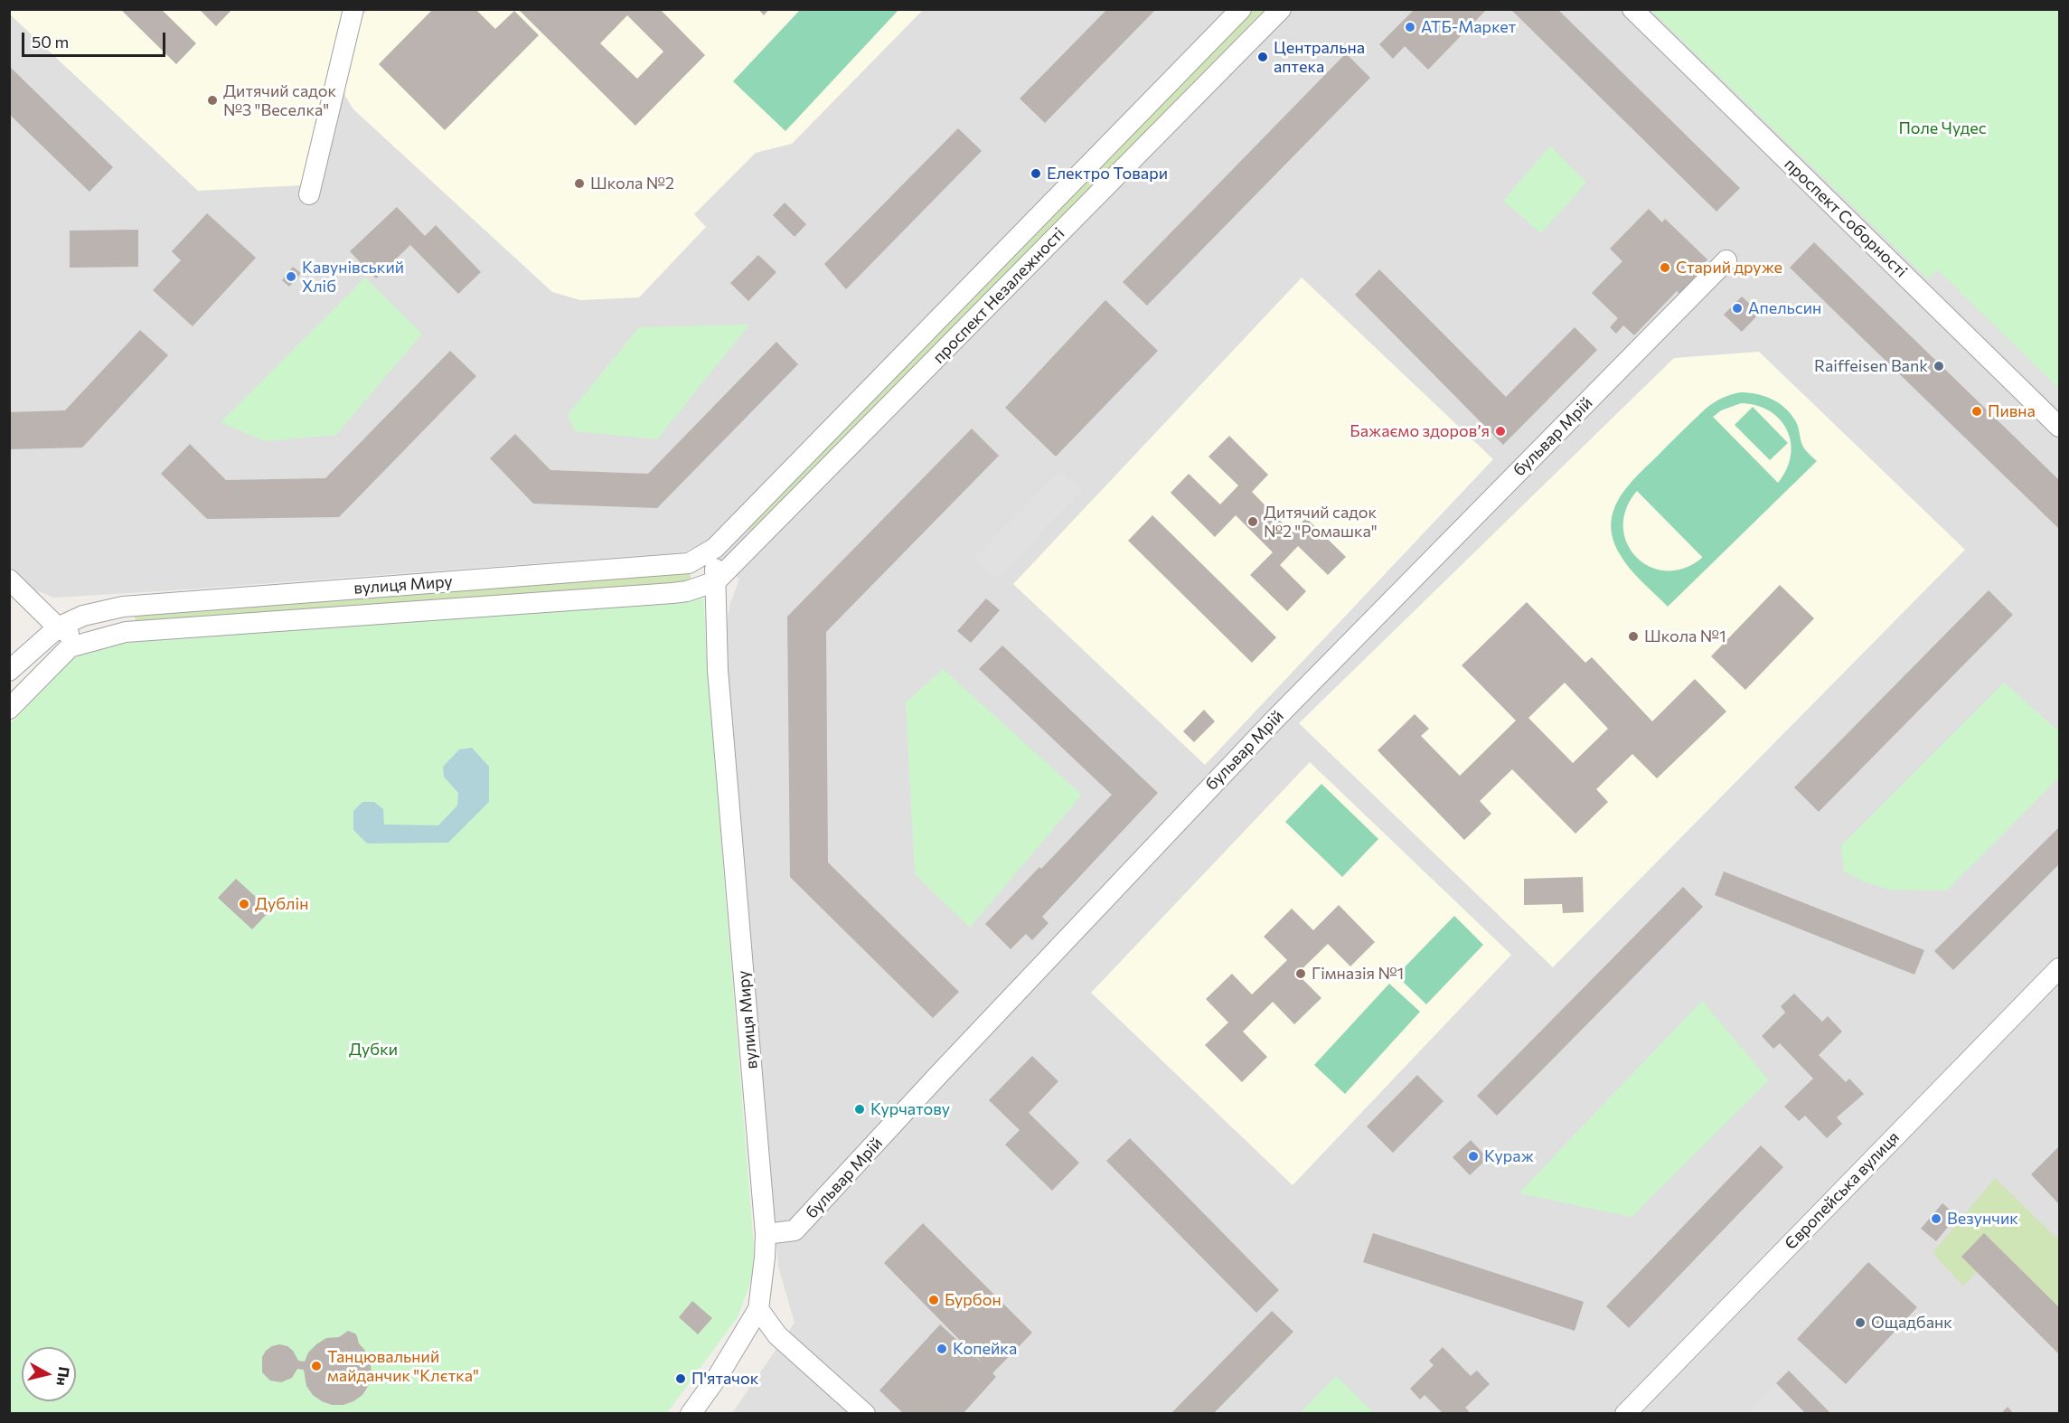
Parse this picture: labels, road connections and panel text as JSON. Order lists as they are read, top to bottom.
{
  "streets": {
    "street": [
      "проспект Соборності",
      "проспект Незалежності",
      "бульвар Мрій",
      "вулиця Миру",
      "Європейська вулиця"
    ]
  },
  "crossings": [
    ["проспект Незалежності", "вулиця Миру"],
    ["бульвар Мрій", "вулиця Миру"]
  ],
  "parks": ["Поле Чудес", "Дубки"],
  "places": [
    "АТБ-Маркет",
    "Центральна аптека",
    "Дитячий садок №3 \"Веселка\"",
    "Електро Товари",
    "Школа №2",
    "Старий друже",
    "Кавунівський Хліб",
    "Апельсин",
    "Raiffeisen Bank",
    "Пивна",
    "Бажаємо здоровʼя",
    "Дитячий садок №2 \"Ромашка\"",
    "Школа №1",
    "Дублін",
    "Гімназія №1",
    "Курчатову",
    "Кураж",
    "Везунчик",
    "Бурбон",
    "Ощадбанк",
    "Копейка",
    "Танцювальний майданчик \"Клєтка\"",
    "П'ятачок"
  ],
  "scale_bar": "50 m",
  "north": "right"
}
